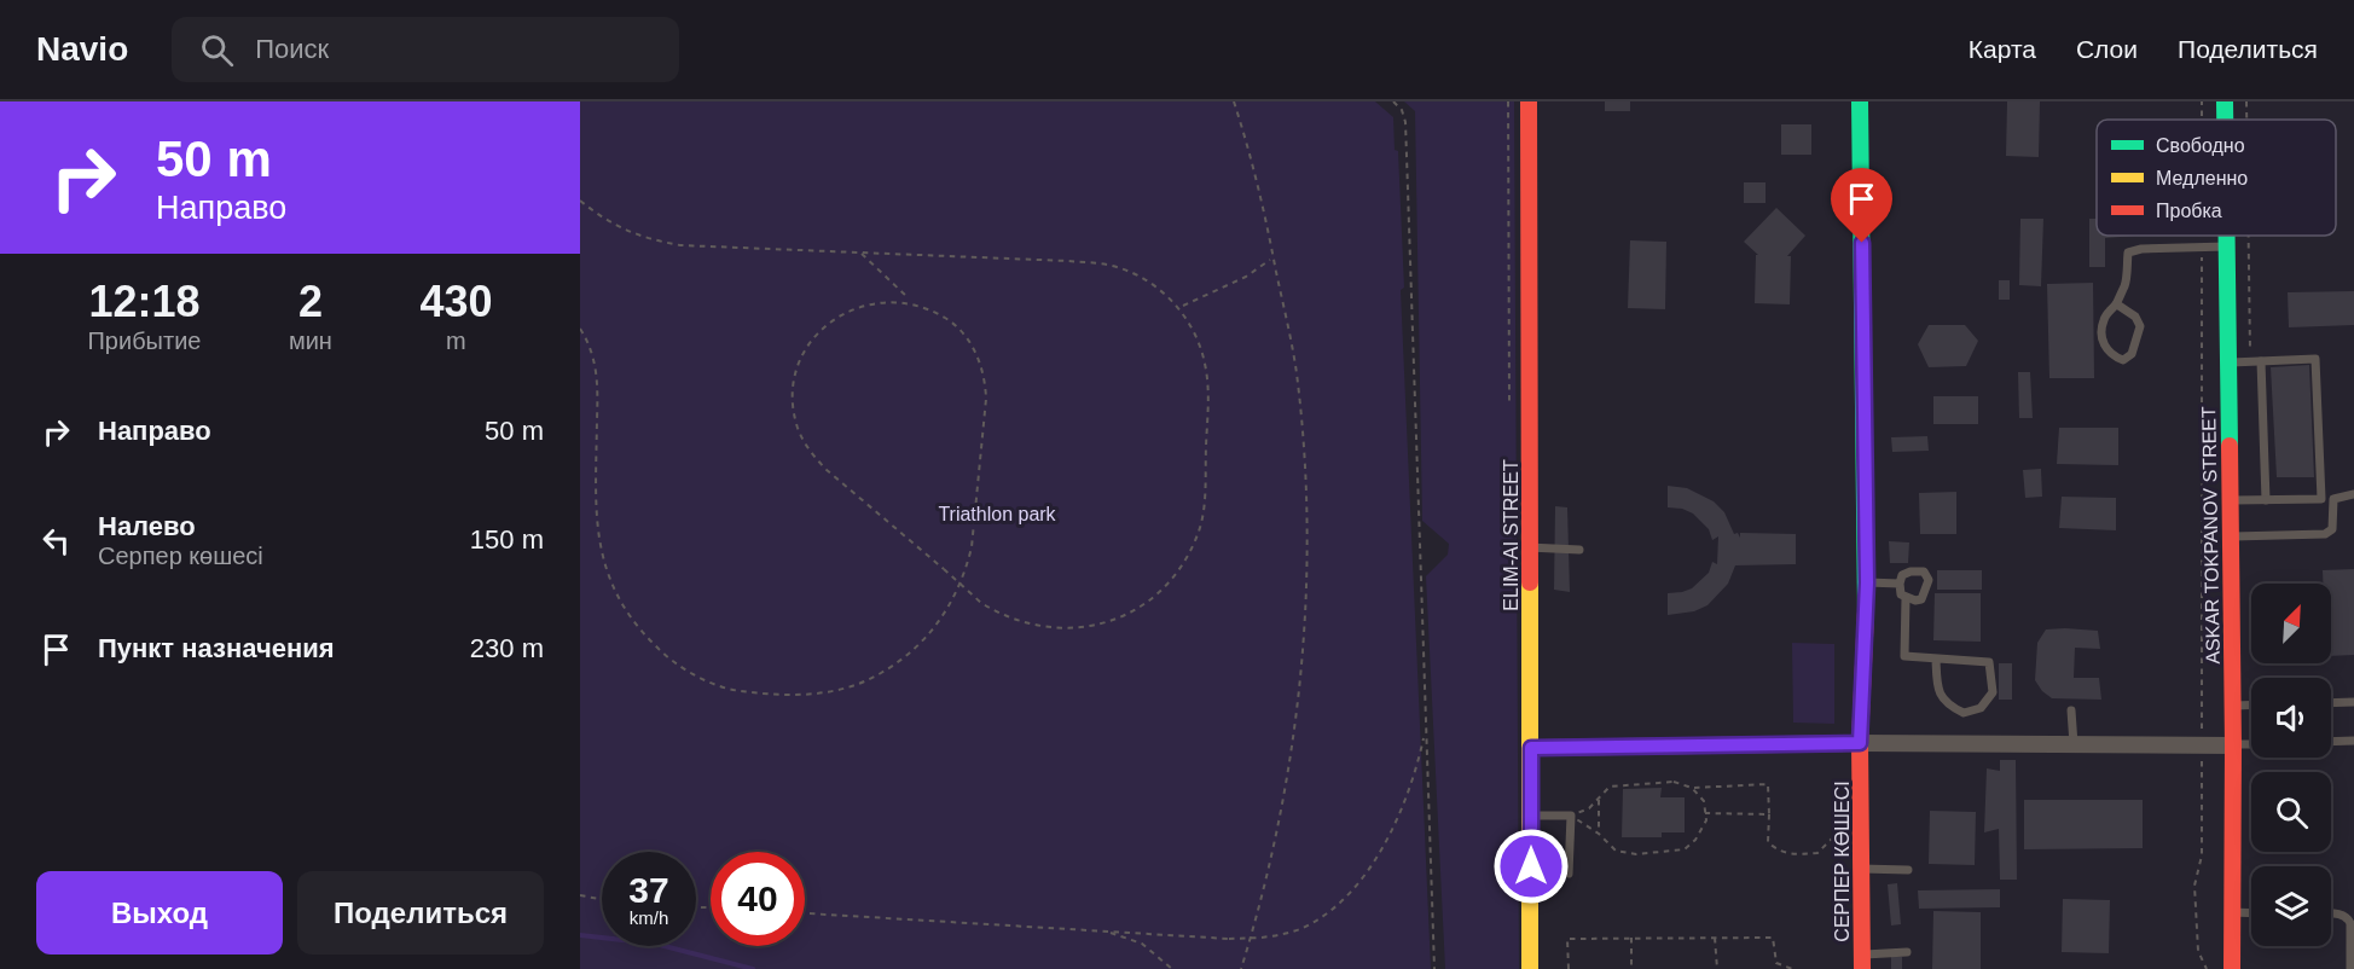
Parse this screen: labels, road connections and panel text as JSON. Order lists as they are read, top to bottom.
{
  "streets": {
    "street": ["ELIM-AI STREET", "ASKAR TOKPANOV STREET", "СЕРПЕР КӨШЕСІ"]
  },
  "parks": ["Triathlon park"],
  "legend": ["Свободно", "Медленно", "Пробка"],
  "north": "top right",
  "page": {
    "header": "Navio",
    "search": "Поиск",
    "nav": ["Карта", "Слои", "Поделиться"],
    "turn": ["50 m", "Направо"],
    "eta": [
      "12:18",
      "Прибытие",
      "2",
      "мин",
      "430",
      "m"
    ],
    "list": [
      {
        "name": "Направо",
        "value": "50 m"
      },
      {
        "name": "Налево",
        "note": "Серпер көшесі",
        "value": "150 m"
      },
      {
        "name": "Пункт назначения",
        "value": "230 m"
      }
    ],
    "speed": "37 km/h",
    "limit": "40",
    "buttons": ["Выход", "Поделиться"]
  }
}
